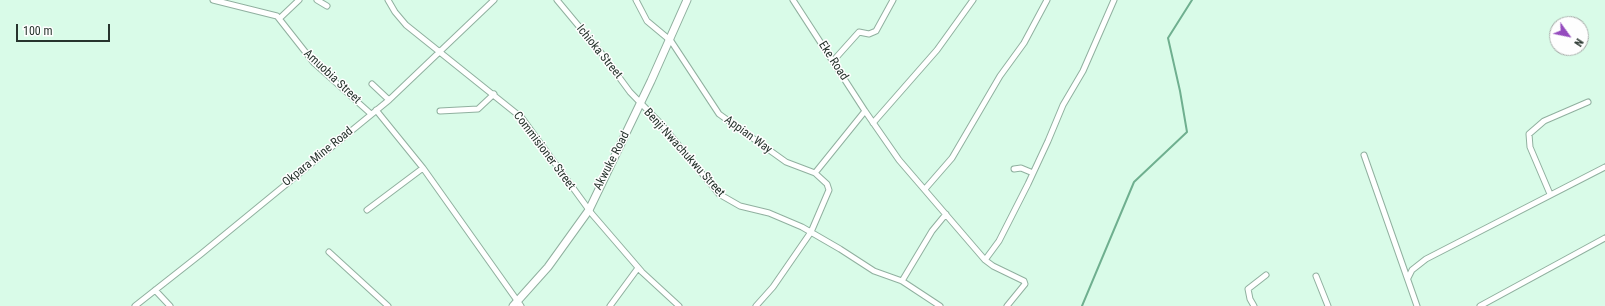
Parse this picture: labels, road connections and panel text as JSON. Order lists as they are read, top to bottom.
{
  "streets": {
    "main road": ["Akwuke Road"],
    "street": [
      "Ichioka Street",
      "Eke Road",
      "Amuobia Street",
      "Appian Way",
      "Commisioner Street",
      "Benji Nwachukwu Street",
      "Okpara Mine Road"
    ]
  },
  "crossings": [
    ["Ichioka Street", "Benji Nwachukwu Street"],
    ["Ichioka Street", "Akwuke Road"],
    ["Amuobia Street", "Okpara Mine Road"],
    ["Appian Way", "Akwuke Road"],
    ["Commisioner Street", "Okpara Mine Road"],
    ["Commisioner Street", "Akwuke Road"],
    ["Benji Nwachukwu Street", "Akwuke Road"]
  ],
  "scale_bar": "100 m",
  "north": "bottom right"
}
